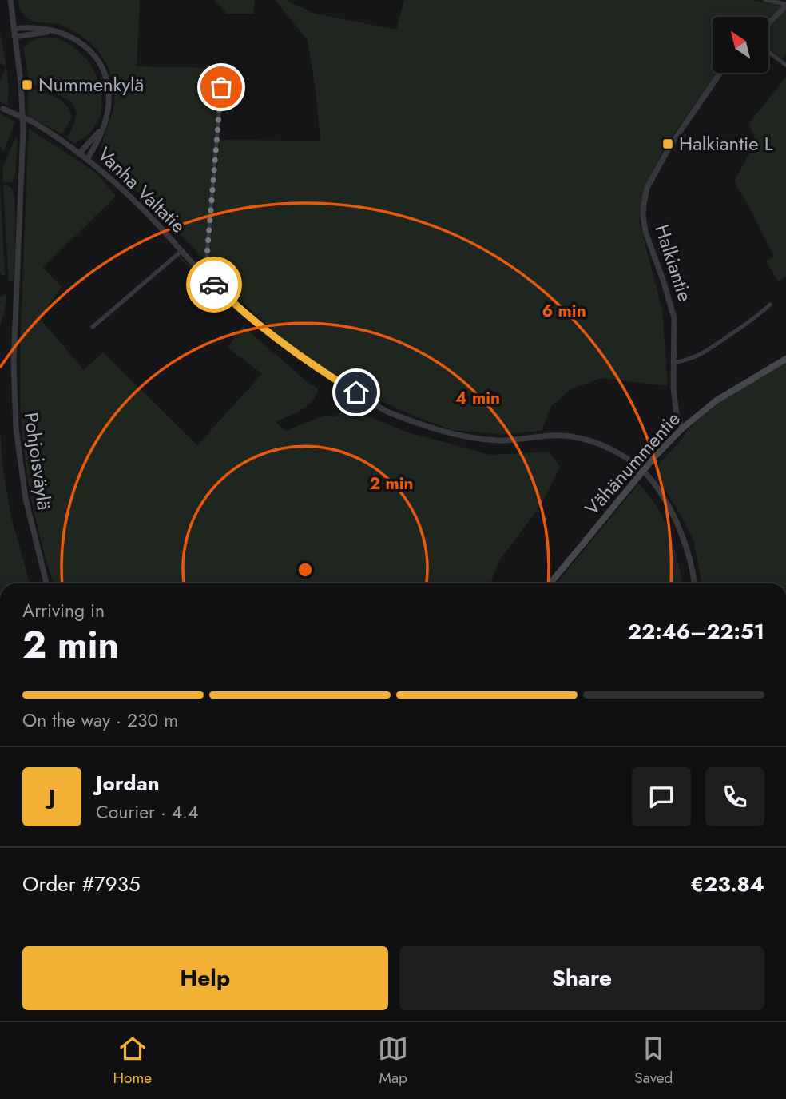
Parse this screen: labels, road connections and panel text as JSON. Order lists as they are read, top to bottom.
{
  "streets": {
    "main road": ["Vähänummentie"],
    "street": ["Vanha Valtatie", "Halkiantie", "Pohjoisväylä"]
  },
  "crossings": [
    ["Vanha Valtatie", "Vähänummentie"],
    ["Halkiantie", "Vähänummentie"]
  ],
  "places": {
    "transit": ["Nummenkylä", "Halkiantie L"]
  },
  "north": "top left",
  "page": {
    "heading": ["2 min", "Arriving in", "22:46–22:51"],
    "panel": [
      "Jordan",
      "Courier · 4.4",
      "Order #7935",
      "€23.84"
    ],
    "bar": "On the way · 230 m",
    "round": "J",
    "buttons": ["Help", "Share"],
    "tabs": ["Home", "Map", "Saved"]
  },
  "rings": ["6 min", "4 min", "2 min"]
}
